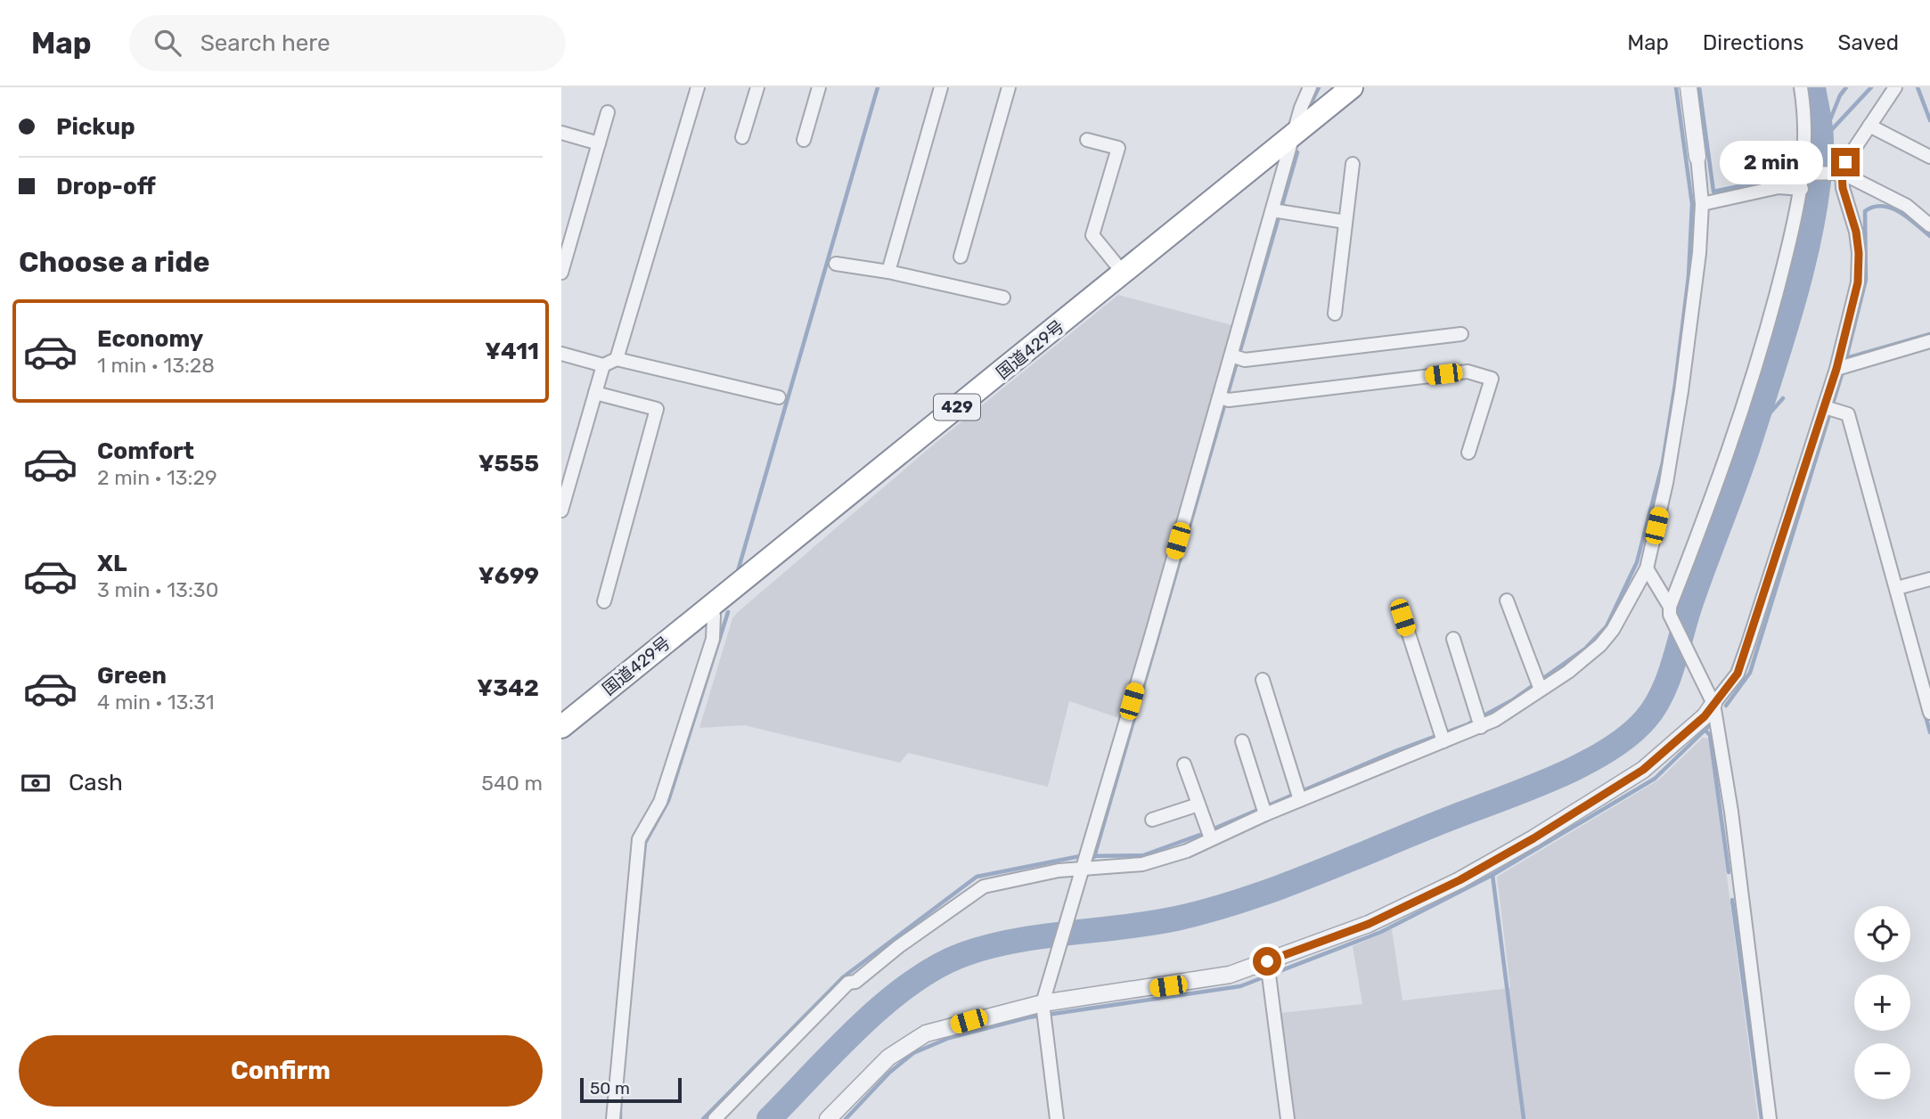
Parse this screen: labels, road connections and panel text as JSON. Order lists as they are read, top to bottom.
{
  "streets": {
    "highway": ["国道429号", "429"]
  },
  "scale_bar": "50 m",
  "page": {
    "header": "Map",
    "search": "Search here",
    "nav": ["Map", "Directions", "Saved"],
    "banner": ["Pickup", "Drop-off"],
    "bubble": "2 min",
    "heading": "Choose a ride",
    "list": [
      {
        "name": "Economy",
        "note": "1 min · 13:28",
        "value": "¥411"
      },
      {
        "name": "Comfort",
        "note": "2 min · 13:29",
        "value": "¥555"
      },
      {
        "name": "XL",
        "note": "3 min · 13:30",
        "value": "¥699"
      },
      {
        "name": "Green",
        "note": "4 min · 13:31",
        "value": "¥342"
      }
    ],
    "pay": ["Cash", "540 m"],
    "map_buttons": ["+", "−"],
    "buttons": "Confirm",
    "scale": "50 m"
  }
}
